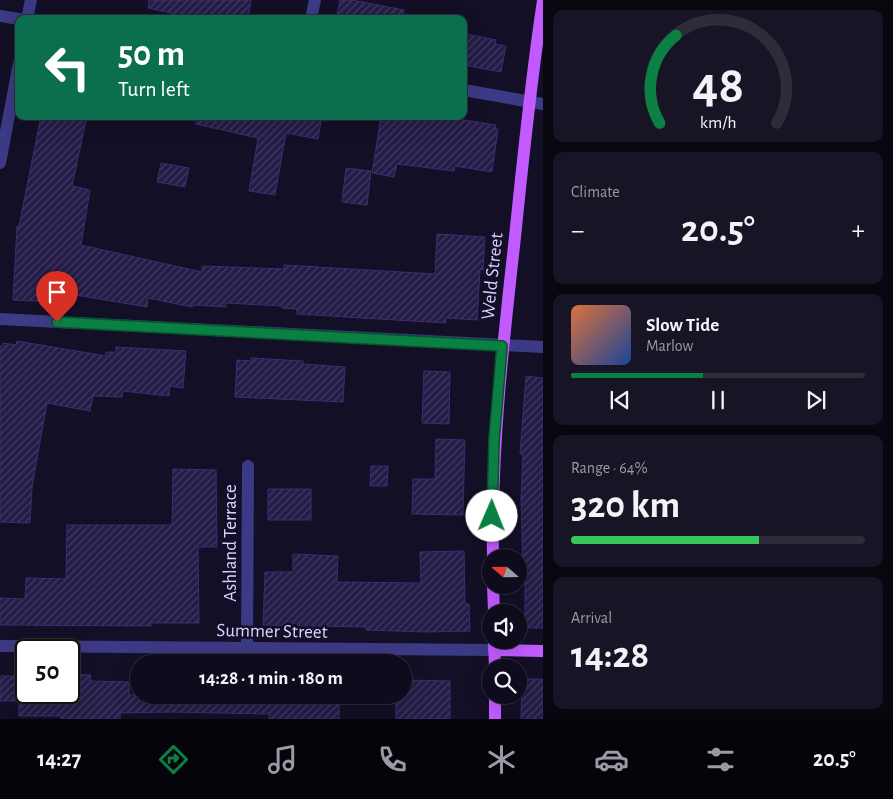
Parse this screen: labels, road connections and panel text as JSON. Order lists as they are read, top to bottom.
{
  "streets": {
    "main road": ["Weld Street", "Summer Street"],
    "street": ["Ashland Terrace"]
  },
  "crossings": [
    ["Ashland Terrace", "Summer Street"]
  ],
  "north": "left",
  "page": {
    "turn": ["50 m", "Turn left"],
    "tile": [
      "Climate",
      ["Range · 64%", "320 km"],
      ["Arrival", "14:28"]
    ],
    "heat": ["−", "20.5°", "+"],
    "song": ["Slow Tide", "Marlow"],
    "limit": "50",
    "trip": "14:28 · 1 min · 180 m",
    "tabs": ["14:27", "20.5°"],
    "gauge": ["48", "km/h"]
  }
}
